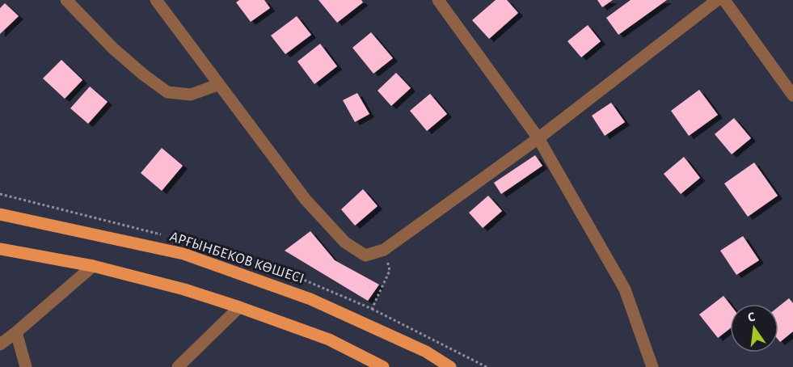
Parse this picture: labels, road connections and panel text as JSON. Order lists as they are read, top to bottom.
{
  "streets": {
    "main road": ["АРҒЫНБЕКОВ КӨШЕСІ"]
  },
  "north": "top"
}
